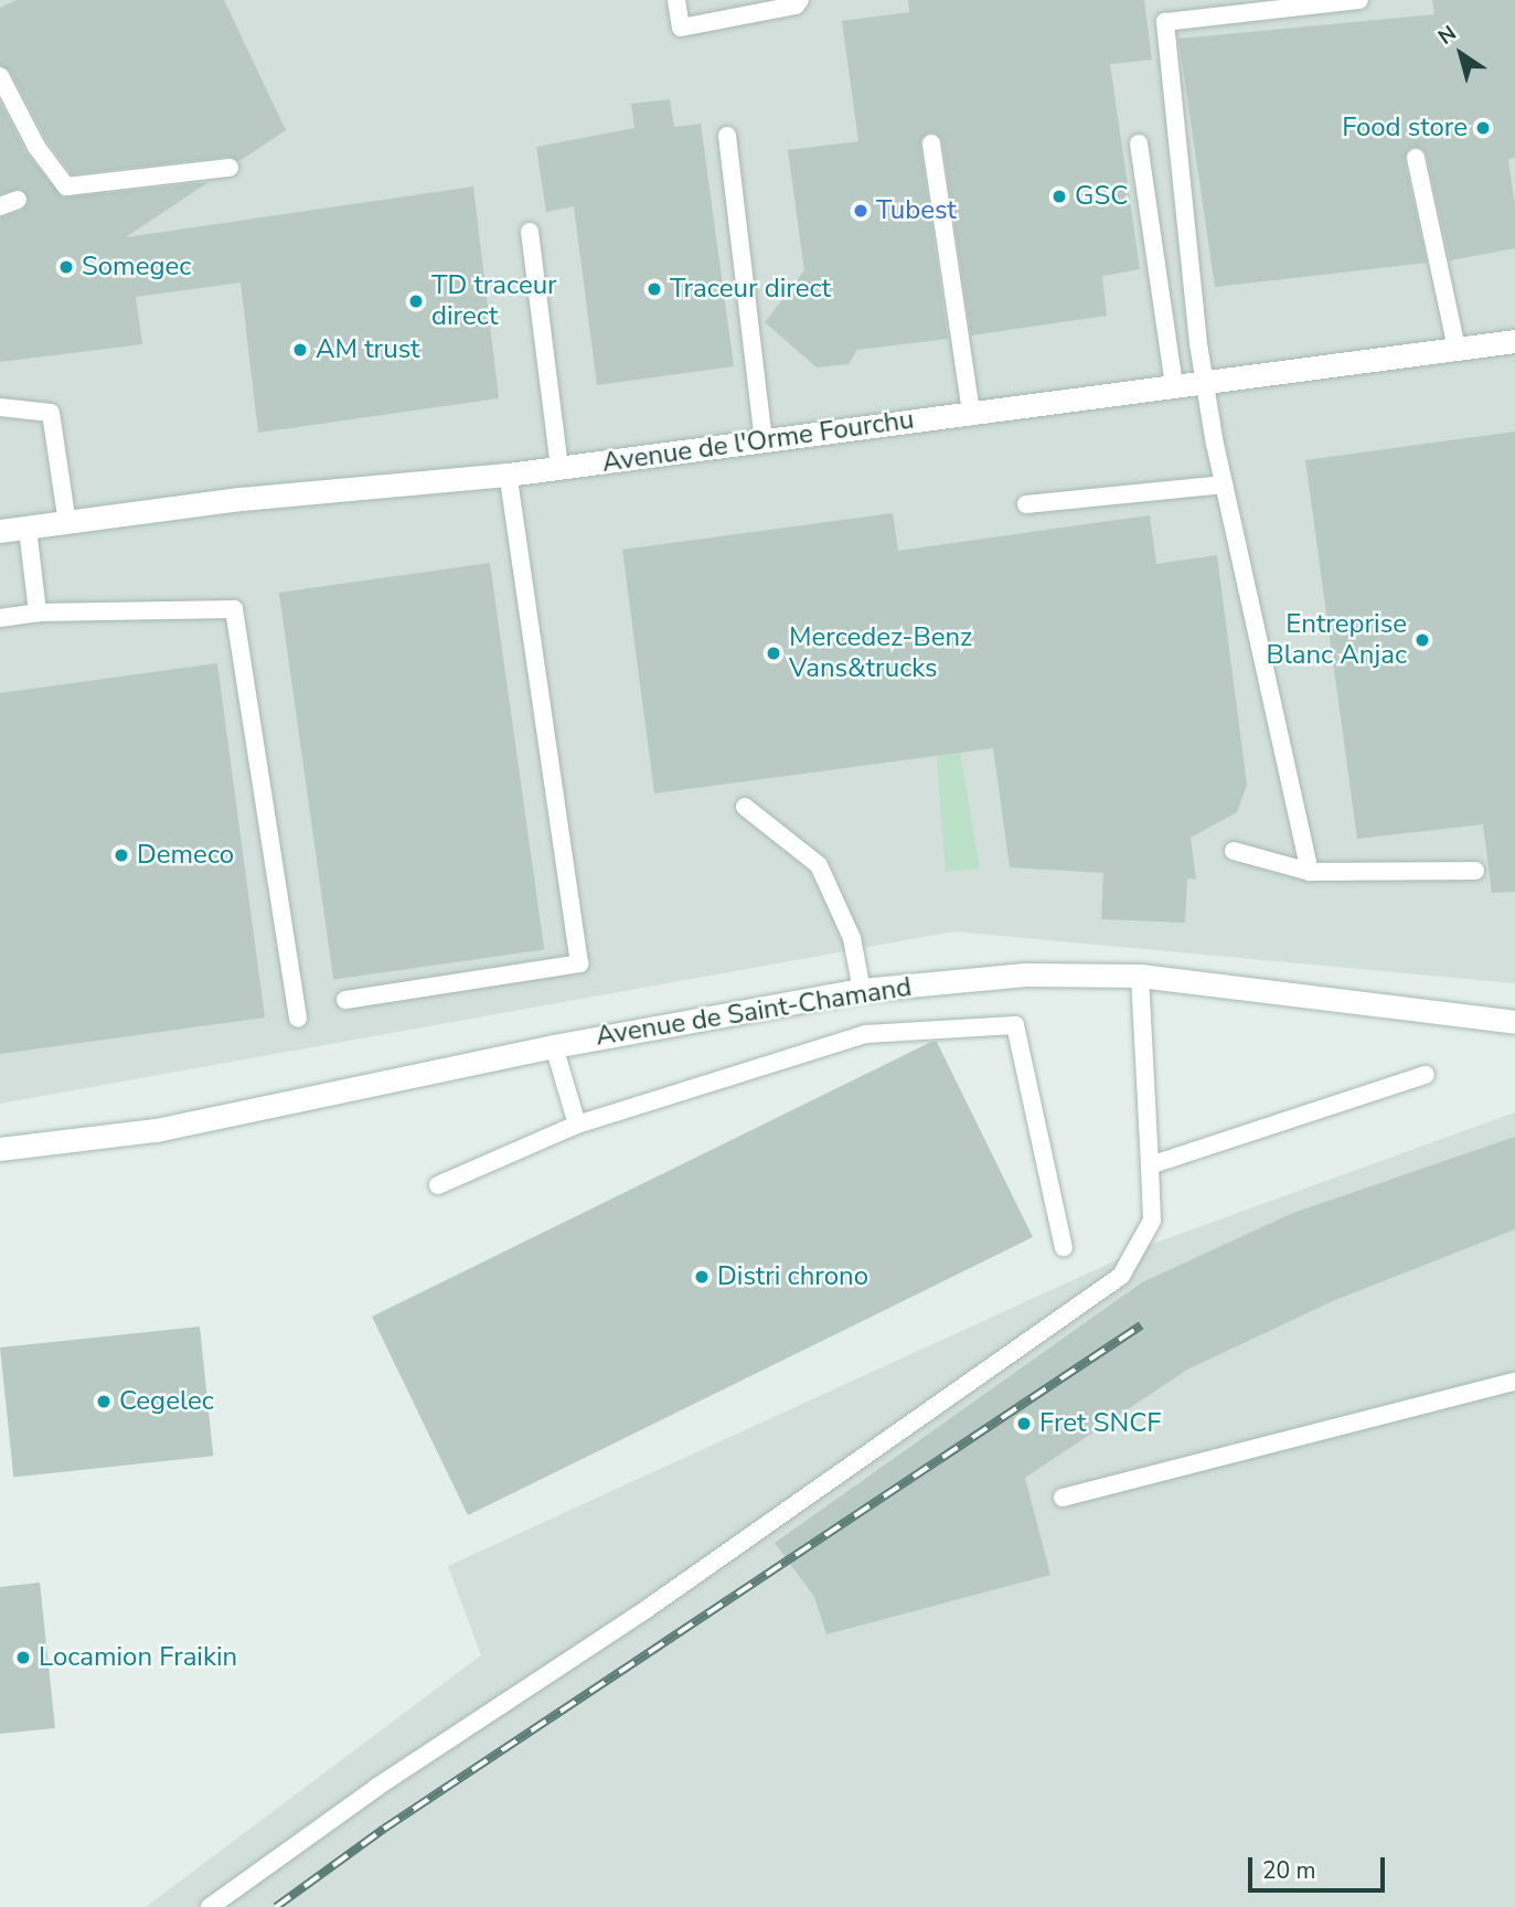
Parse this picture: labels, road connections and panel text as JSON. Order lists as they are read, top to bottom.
{
  "streets": {
    "street": ["Avenue de l'Orme Fourchu", "Avenue de Saint-Chamand"]
  },
  "places": [
    "Food store",
    "GSC",
    "Tubest",
    "Somegec",
    "Traceur direct",
    "TD traceur direct",
    "AM trust",
    "Entreprise Blanc Anjac",
    "Mercedez-Benz Vans&trucks",
    "Demeco",
    "Distri chrono",
    "Cegelec",
    "Fret SNCF",
    "Locamion Fraikin"
  ],
  "scale_bar": "20 m",
  "north": "top left"
}
